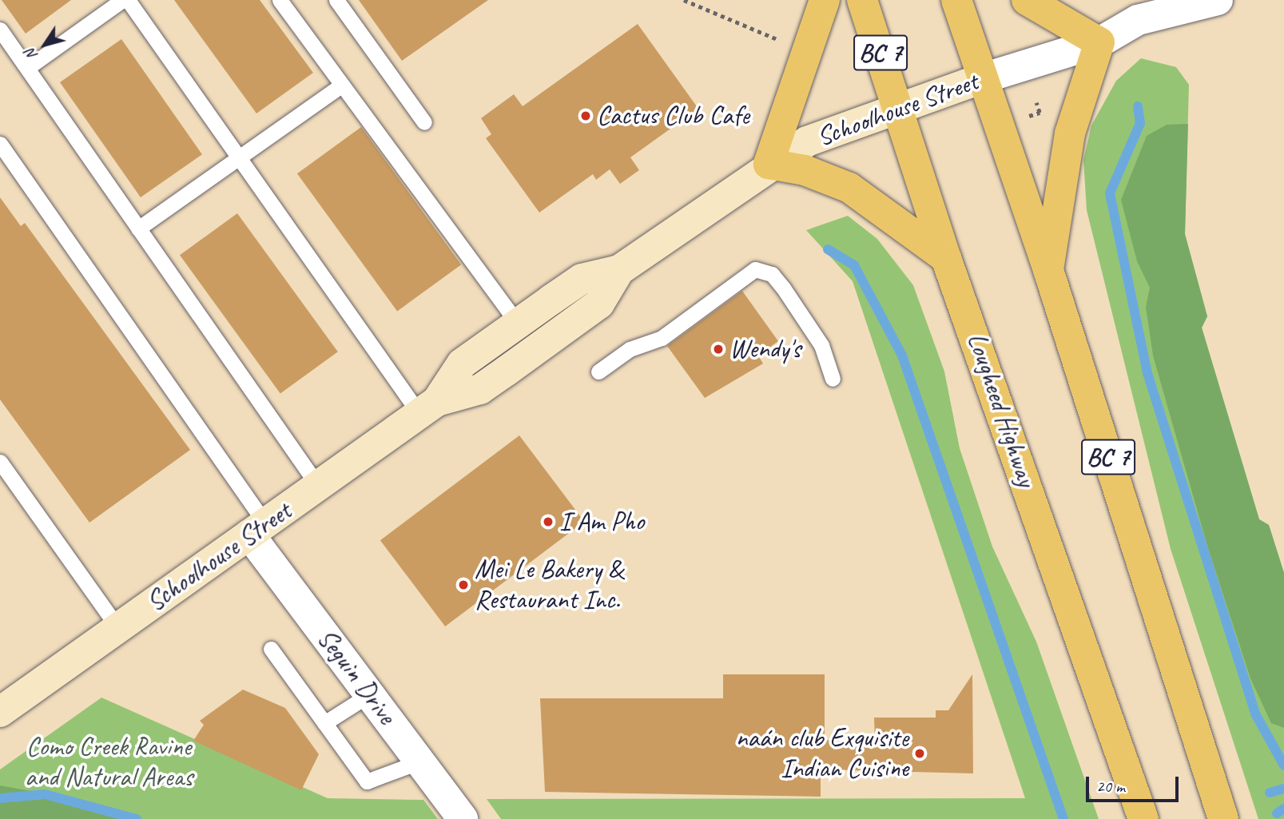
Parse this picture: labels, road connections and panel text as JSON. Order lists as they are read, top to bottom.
{
  "streets": {
    "main road": ["BC 7", "Schoolhouse Street", "Lougheed Highway"],
    "street": ["Seguin Drive"]
  },
  "crossings": [
    ["BC 7", "Schoolhouse Street"],
    ["Schoolhouse Street", "Lougheed Highway"],
    ["Schoolhouse Street", "Seguin Drive"]
  ],
  "parks": ["Como Creek Ravine and Natural Areas"],
  "places": [
    "Cactus Club Cafe",
    "Wendy's",
    "I Am Pho",
    "Mei Le Bakery & Restaurant Inc.",
    "naán club Exquisite Indian Cuisine"
  ],
  "scale_bar": "20 m",
  "north": "bottom left"
}
